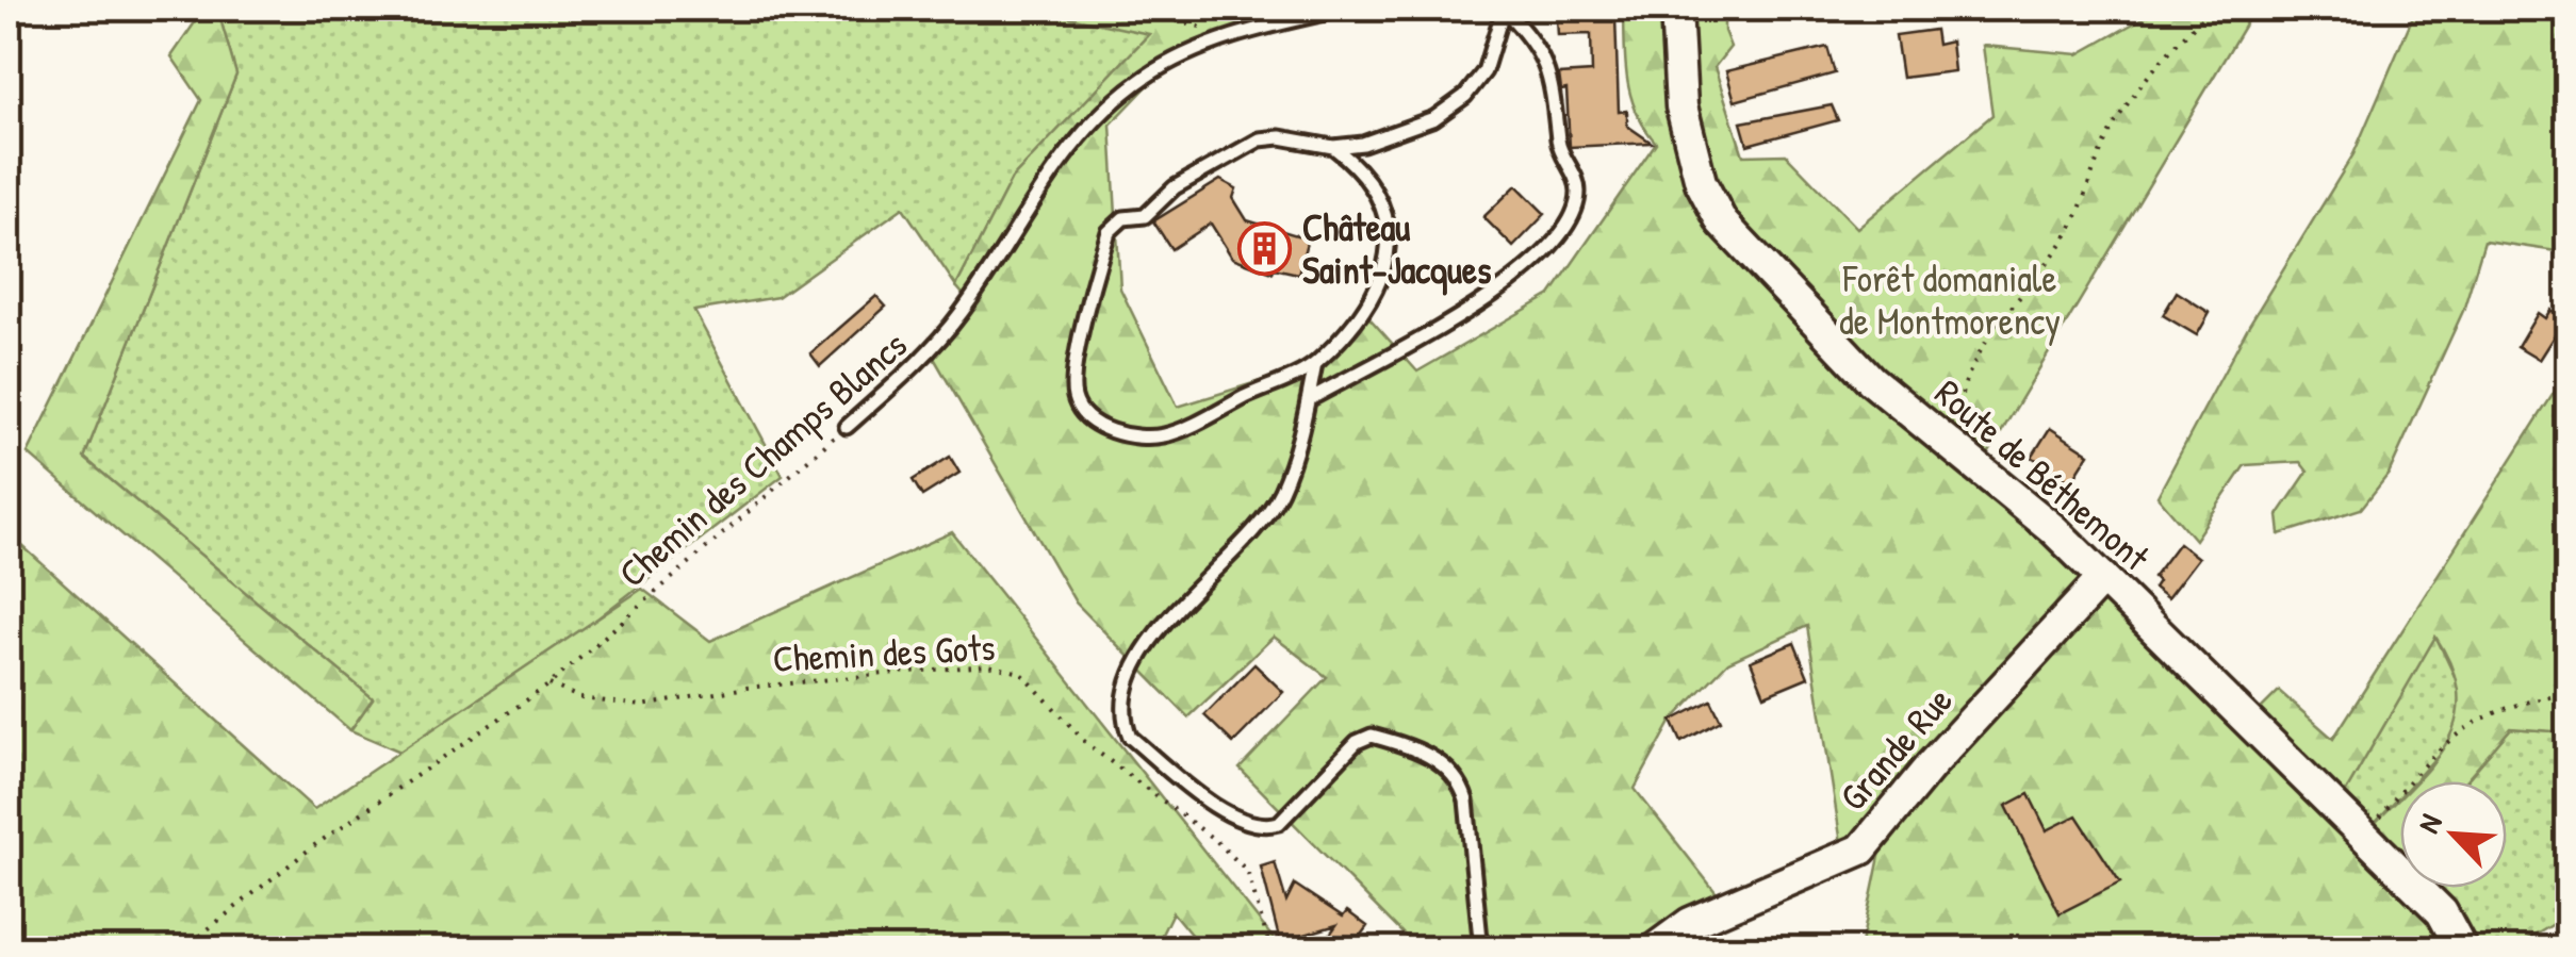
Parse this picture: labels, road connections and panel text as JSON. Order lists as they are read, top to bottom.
{
  "streets": {
    "street": ["Route de Béthemont", "Grande Rue"],
    "lane": ["Chemin des Champs Blancs"],
    "path": ["Chemin des Gots"]
  },
  "crossings": [
    ["Chemin des Champs Blancs", "Chemin des Gots"],
    ["Route de Béthemont", "Grande Rue"]
  ],
  "parks": ["Forêt domaniale de Montmorency"],
  "places": {
    "building": ["Château Saint-Jacques"]
  },
  "north": "top left"
}
